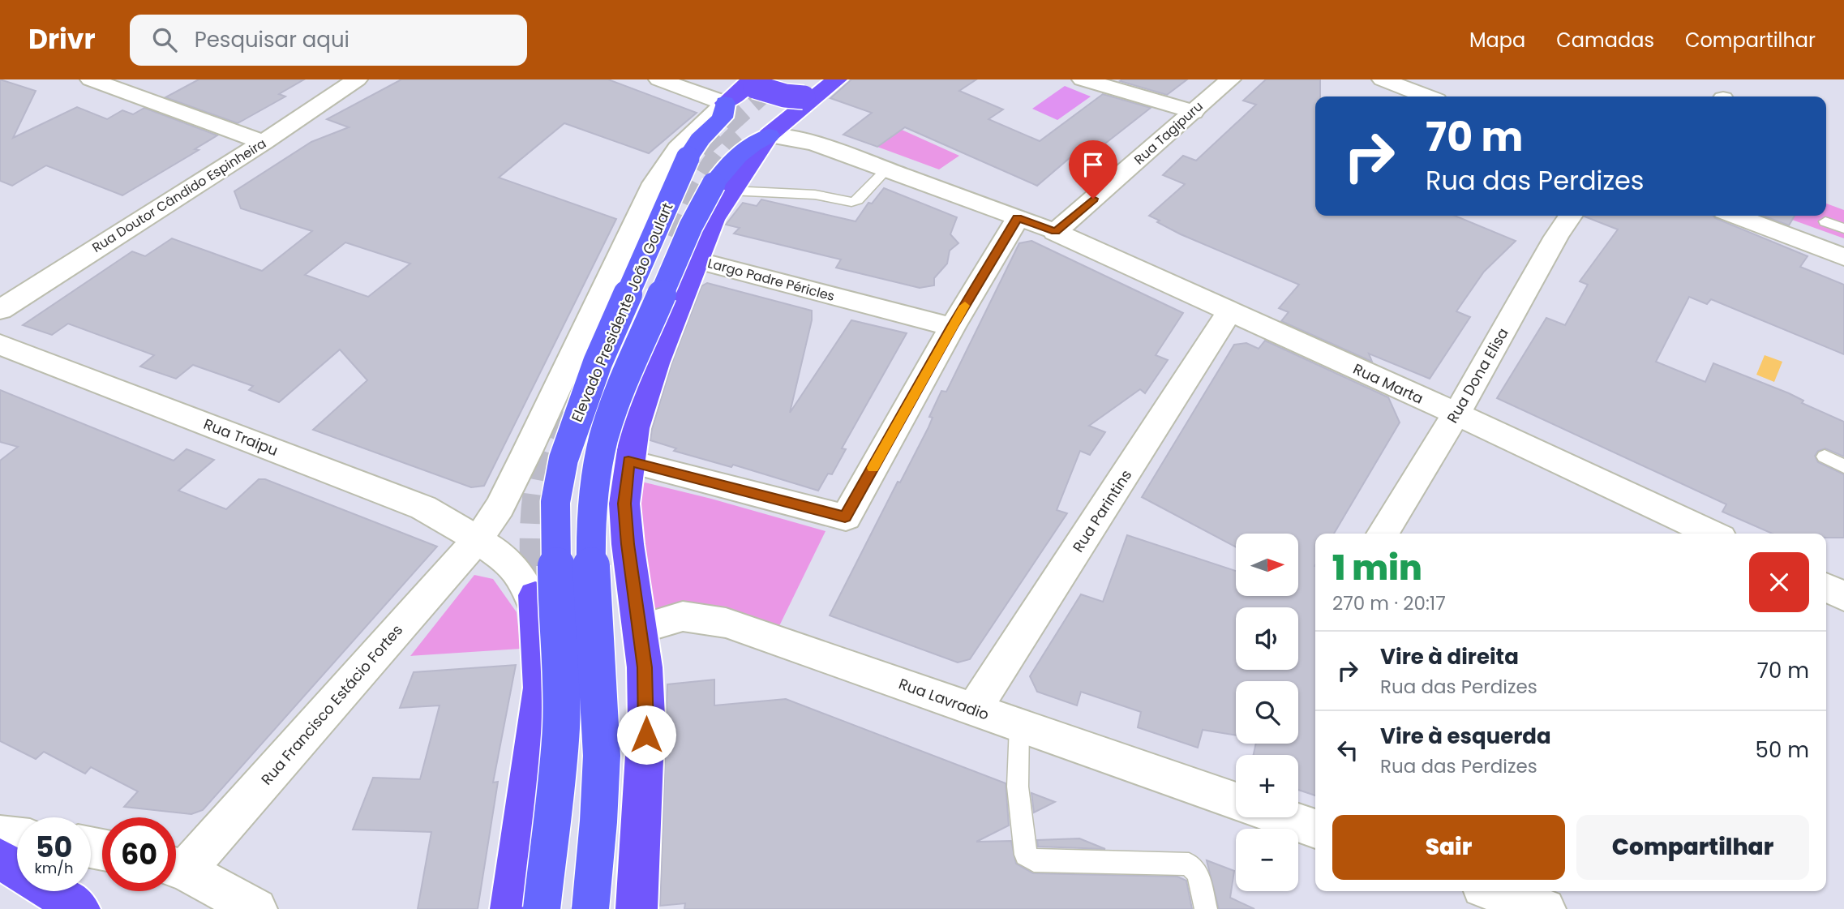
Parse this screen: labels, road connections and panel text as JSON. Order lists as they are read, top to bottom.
{
  "streets": {
    "highway": ["Elevado Presidente João Goulart"],
    "main road": ["Largo Padre Péricles"],
    "street": [
      "Rua Tagipuru",
      "Rua Doutor Cândido Espinheira",
      "Rua Dona Elisa",
      "Rua Marta",
      "Rua Traipu",
      "Rua Parintins",
      "Rua Lavradio",
      "Rua Francisco Estácio Fortes"
    ]
  },
  "crossings": [
    ["Rua Tagipuru", "Rua Marta"],
    ["Largo Padre Péricles", "Elevado Presidente João Goulart"],
    ["Elevado Presidente João Goulart", "Rua Francisco Estácio Fortes"],
    ["Rua Dona Elisa", "Rua Marta"],
    ["Rua Marta", "Rua Parintins"],
    ["Rua Traipu", "Rua Francisco Estácio Fortes"],
    ["Rua Parintins", "Rua Lavradio"]
  ],
  "north": "right",
  "page": {
    "header": "Drivr",
    "search": "Pesquisar aqui",
    "nav": ["Mapa", "Camadas", "Compartilhar"],
    "turn": ["70 m", "Rua das Perdizes"],
    "map_buttons": ["+", "−"],
    "heading": ["1 min", "270 m · 20:17"],
    "list": [
      {
        "name": "Vire à direita",
        "note": "Rua das Perdizes",
        "value": "70 m"
      },
      {
        "name": "Vire à esquerda",
        "note": "Rua das Perdizes",
        "value": "50 m"
      }
    ],
    "buttons": ["Sair", "Compartilhar"],
    "speed": "50 km/h",
    "limit": "60"
  }
}
